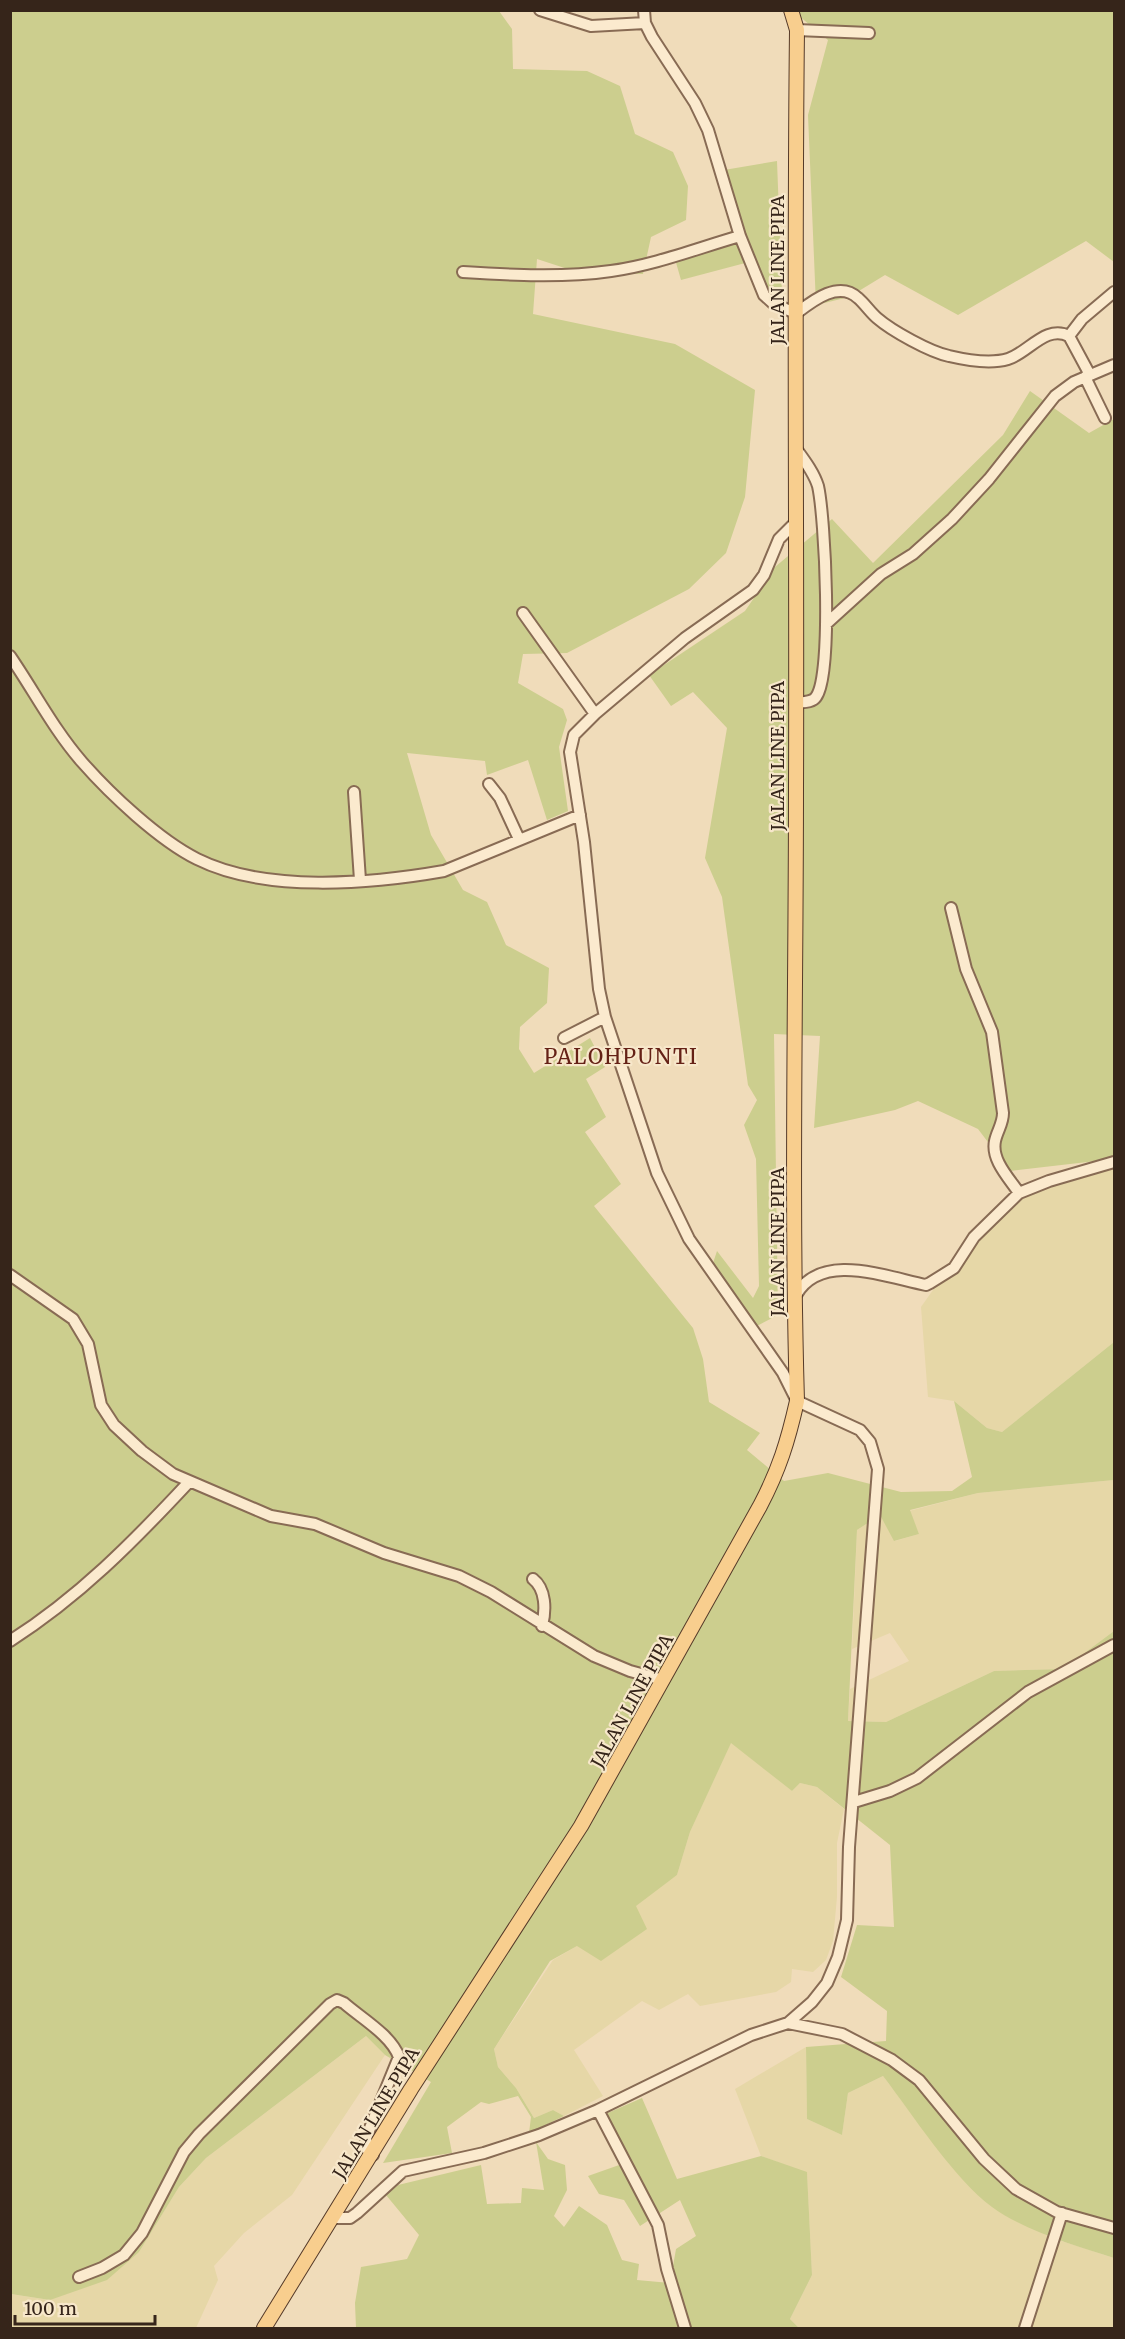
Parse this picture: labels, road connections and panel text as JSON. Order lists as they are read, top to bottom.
{
  "streets": {
    "main road": ["JALAN LINE PIPA"]
  },
  "districts": ["PALOHPUNTI"],
  "scale_bar": "100 m"
}
